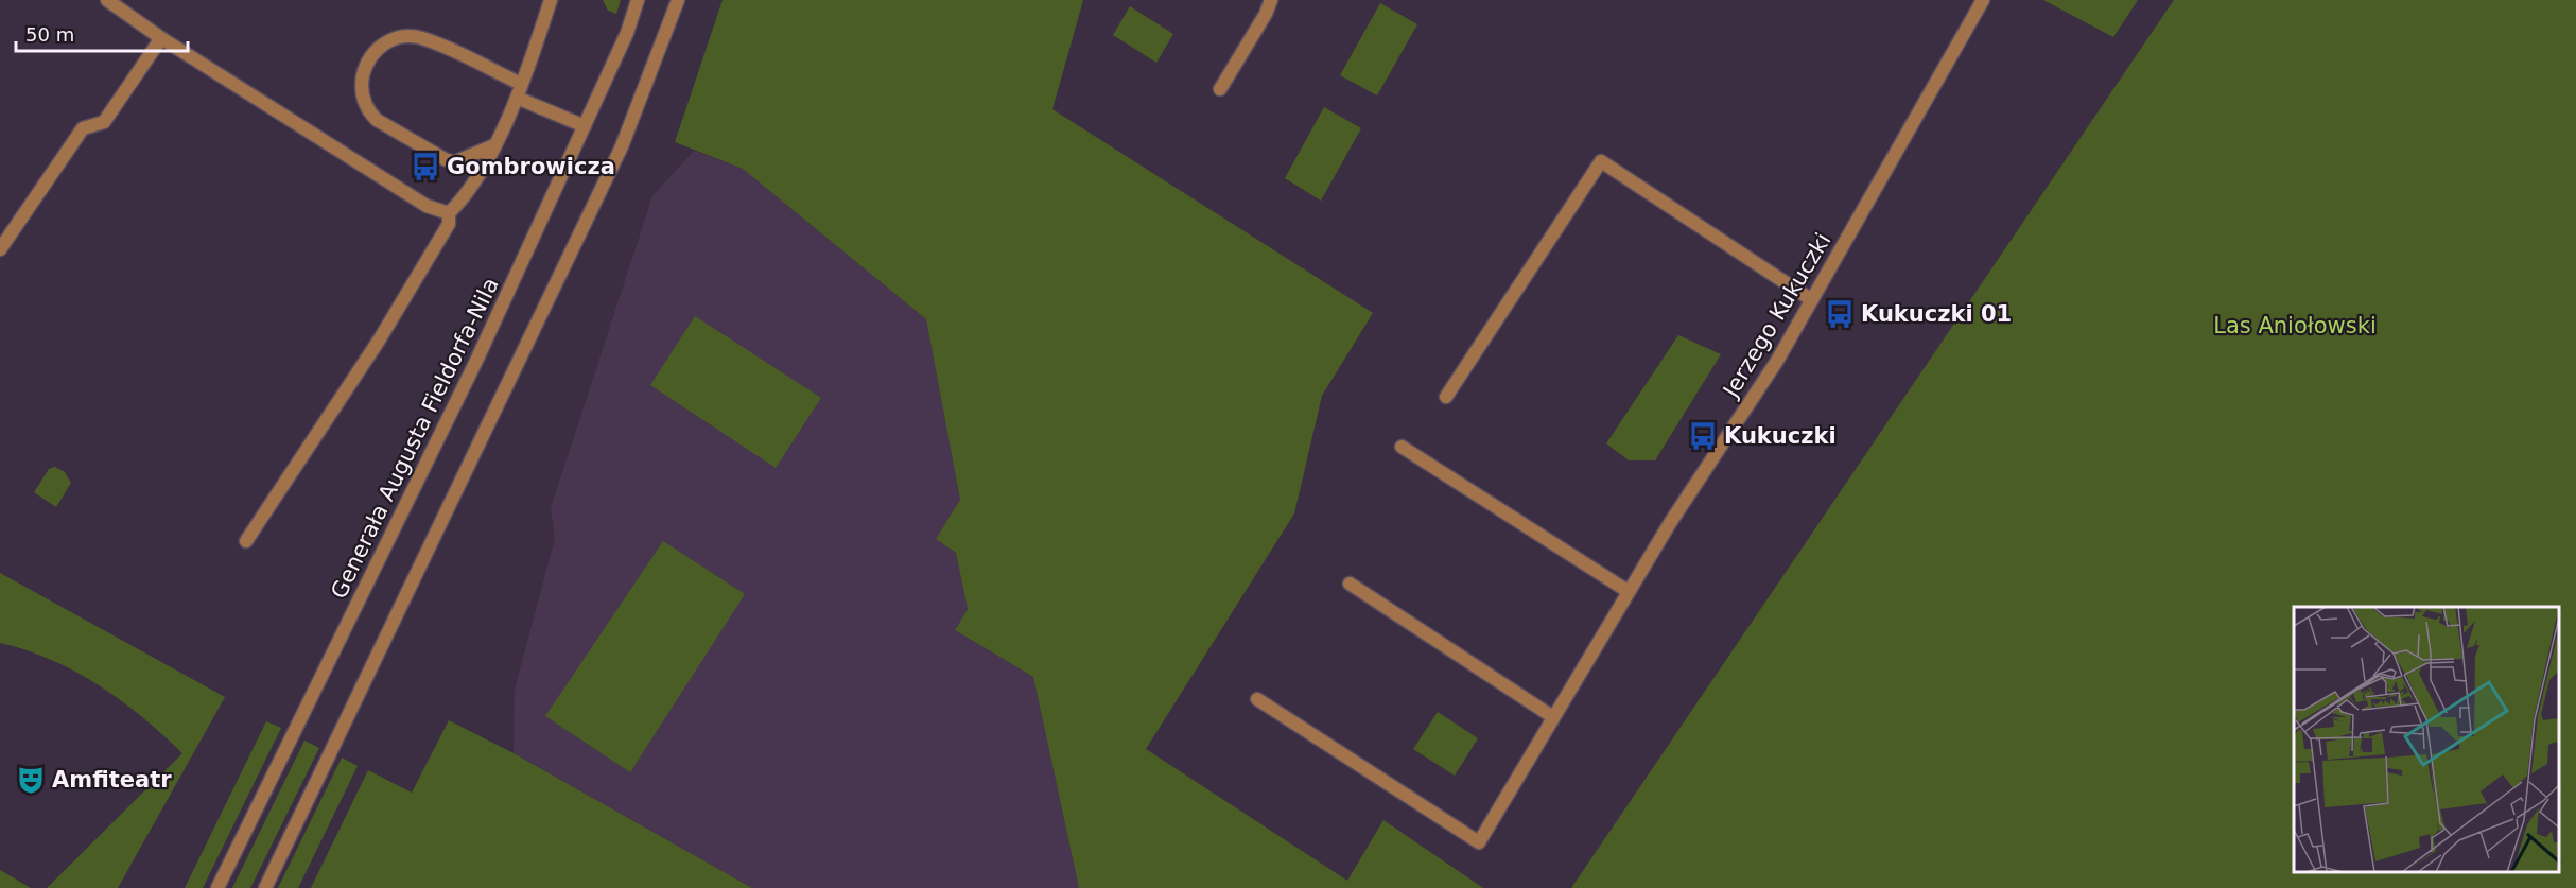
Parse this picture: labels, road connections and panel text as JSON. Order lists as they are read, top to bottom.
{
  "streets": {
    "street": ["Jerzego Kukuczki", "Generała Augusta Fieldorfa-Nila"]
  },
  "parks": ["Las Aniołowski"],
  "places": {
    "bus stop": ["Gombrowicza", "Kukuczki 01", "Kukuczki"],
    "theatre": ["Amfiteatr"]
  },
  "scale_bar": "50 m"
}
